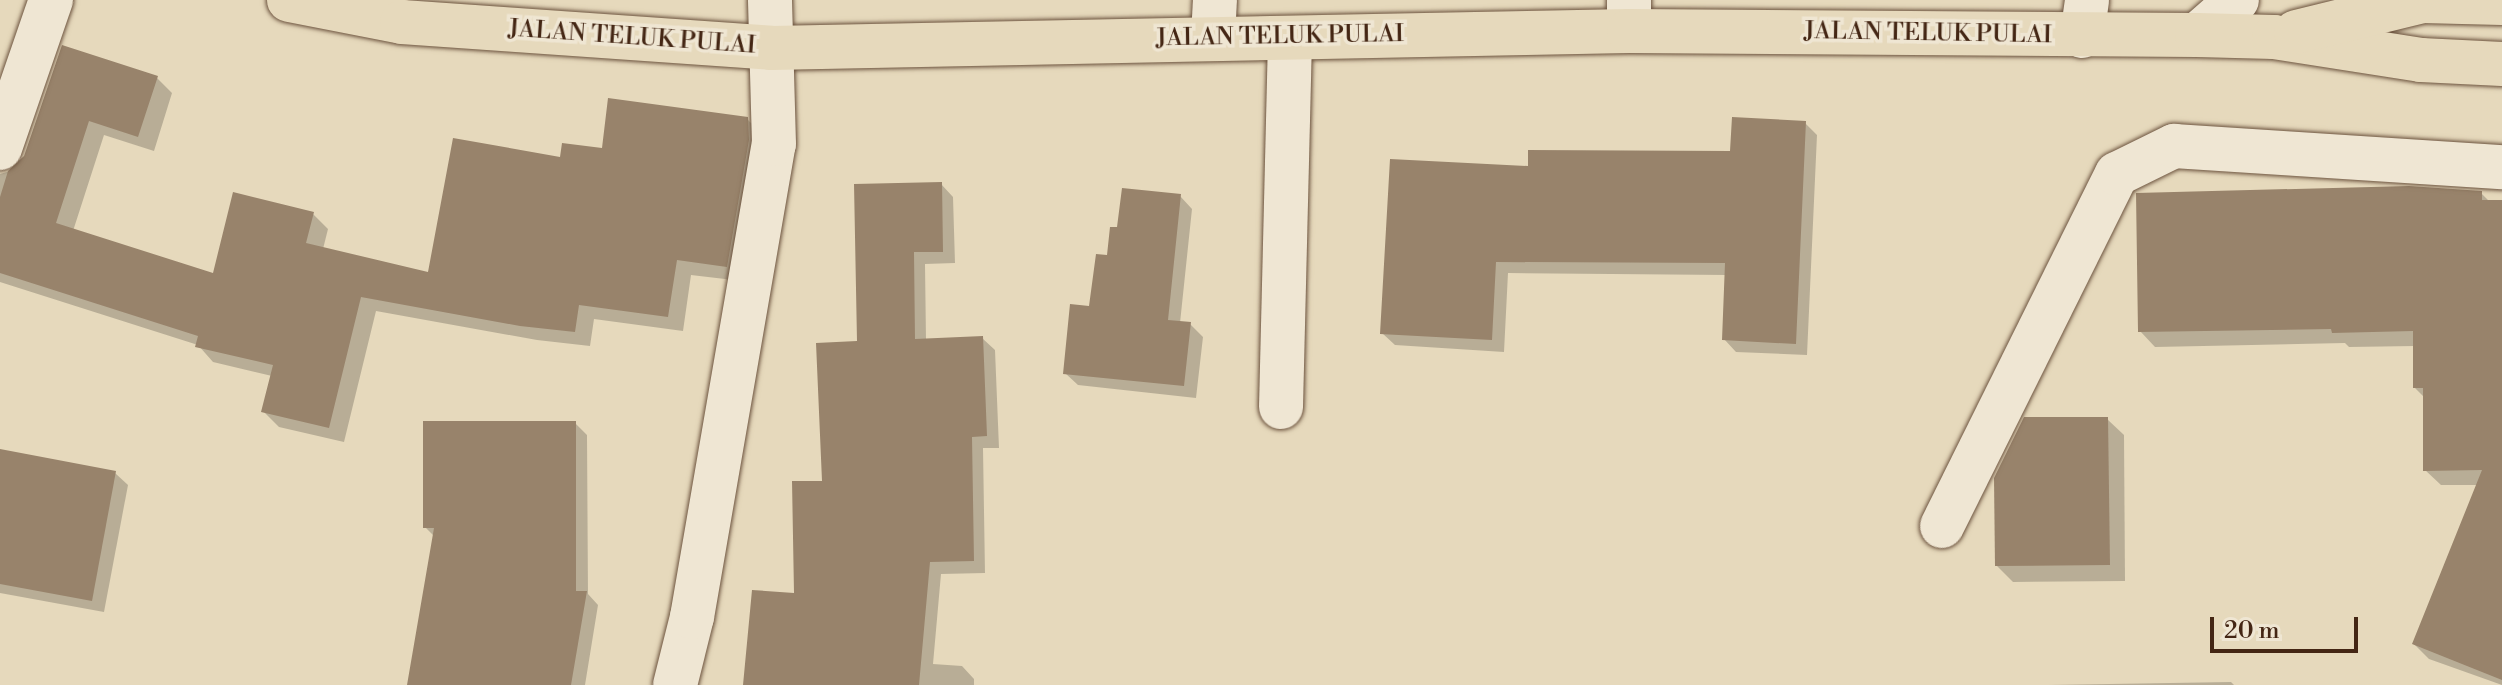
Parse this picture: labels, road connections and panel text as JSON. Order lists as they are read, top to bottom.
{
  "streets": {
    "main road": ["JALAN TELUK PULAI"]
  },
  "scale_bar": "20 m"
}
